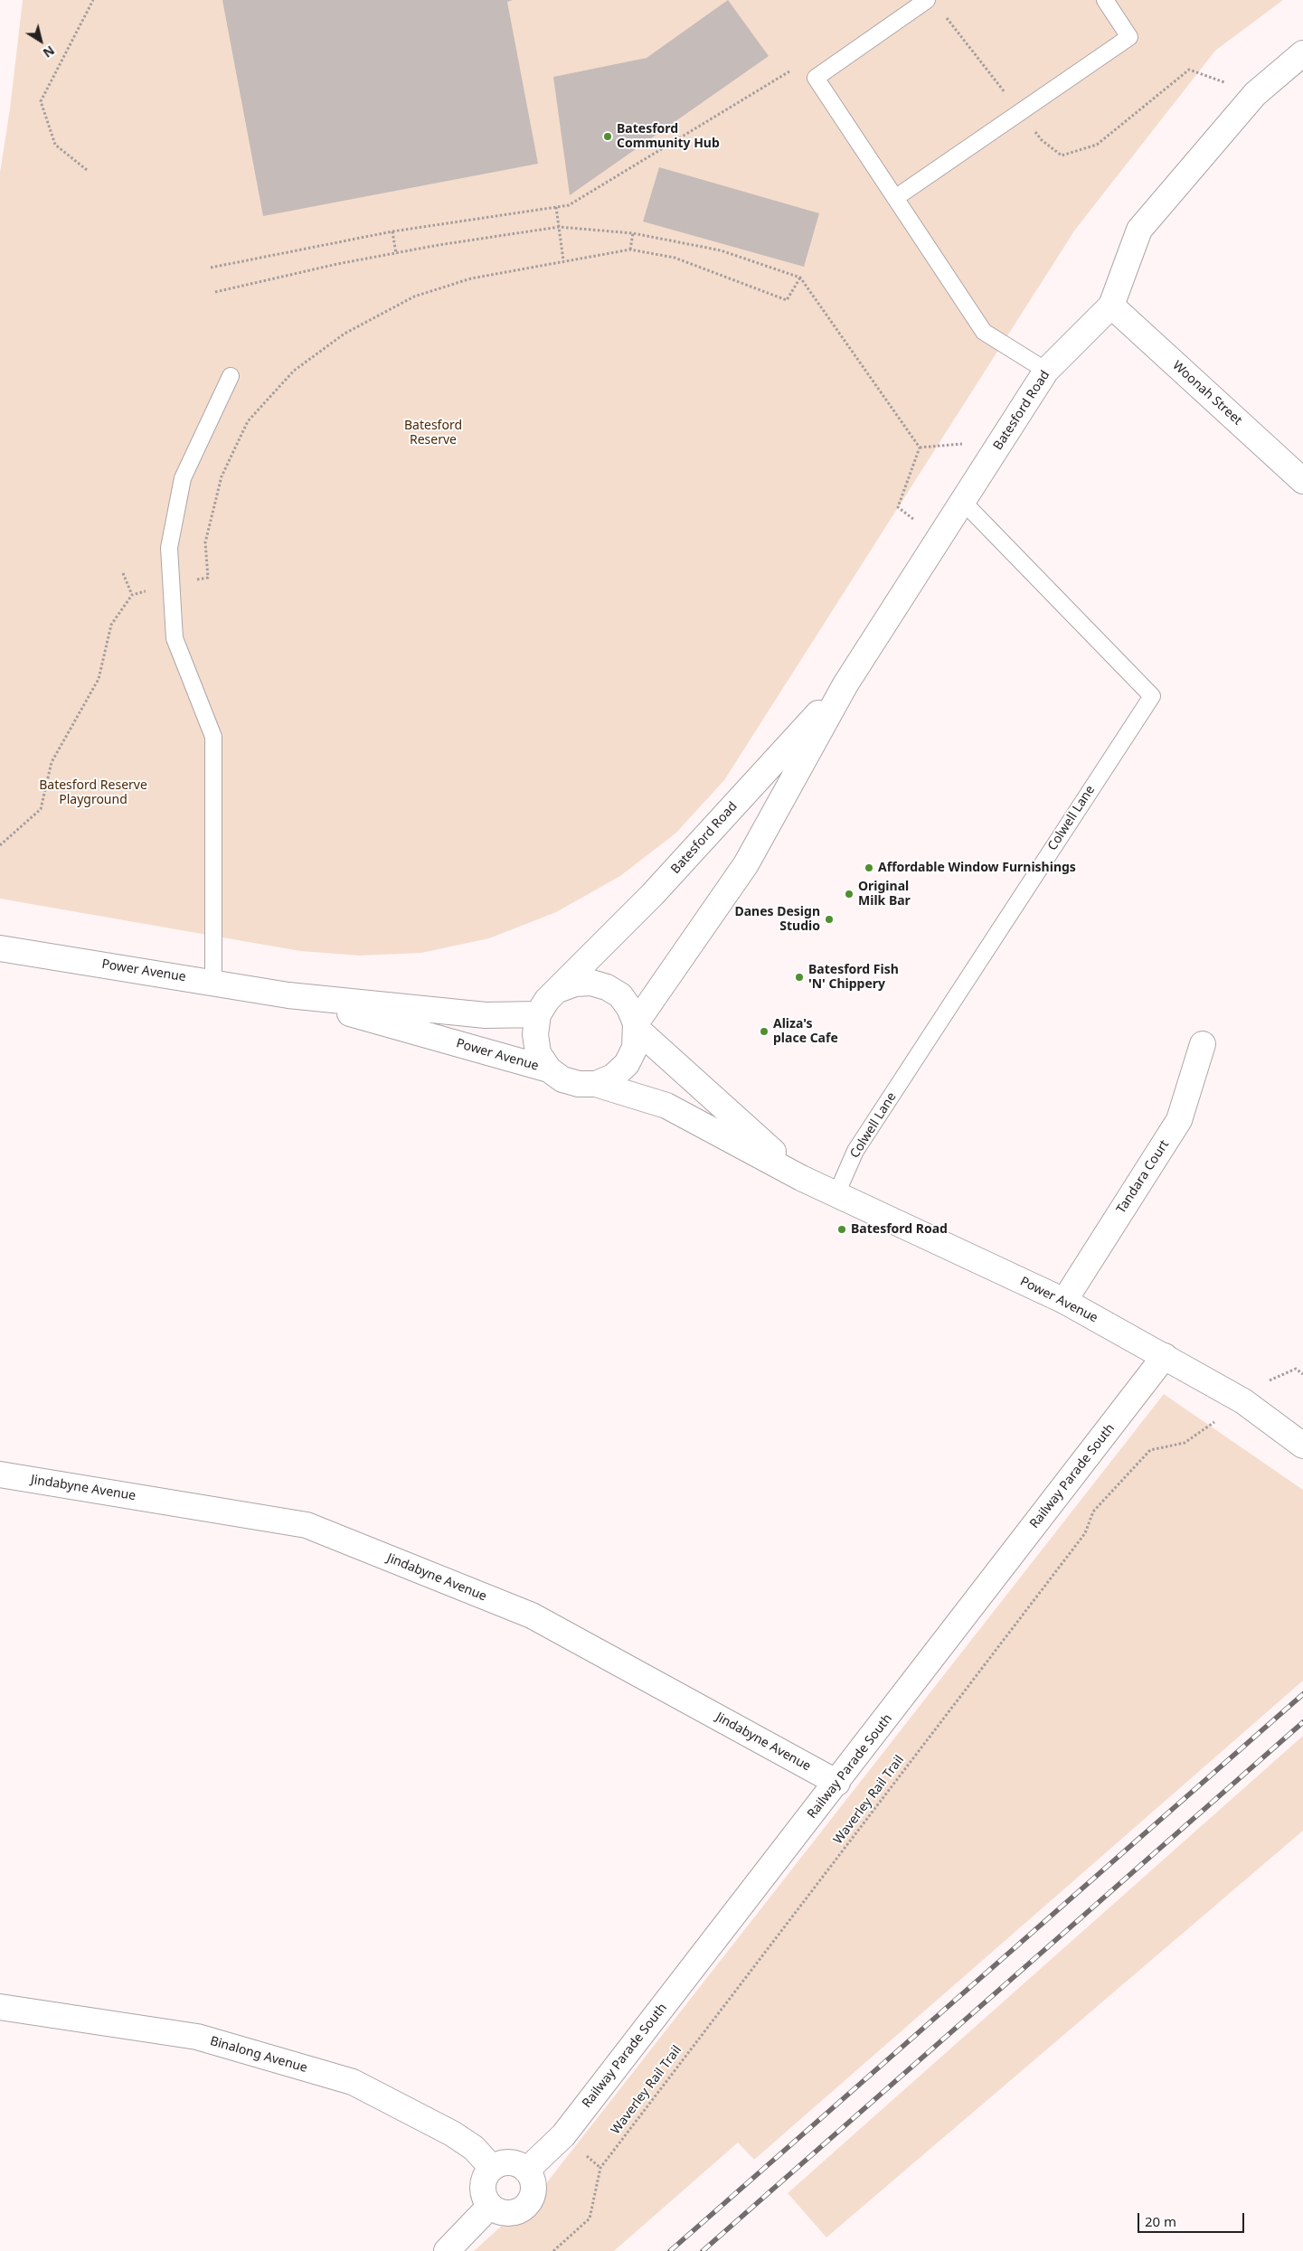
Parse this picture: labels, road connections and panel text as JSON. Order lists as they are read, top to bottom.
{
  "streets": {
    "street": [
      "Woonah Street",
      "Batesford Road",
      "Power Avenue",
      "Tandara Court",
      "Railway Parade South",
      "Jindabyne Avenue",
      "Binalong Avenue"
    ],
    "lane": ["Colwell Lane"],
    "path": ["Waverley Rail Trail"]
  },
  "crossings": [
    ["Woonah Street", "Batesford Road"],
    ["Batesford Road", "Colwell Lane"],
    ["Batesford Road", "Power Avenue"],
    ["Colwell Lane", "Power Avenue"],
    ["Power Avenue", "Tandara Court"],
    ["Power Avenue", "Railway Parade South"],
    ["Power Avenue", "Waverley Rail Trail"],
    ["Railway Parade South", "Jindabyne Avenue"],
    ["Railway Parade South", "Binalong Avenue"]
  ],
  "parks": ["Batesford Reserve", "Batesford Reserve Playground"],
  "places": [
    "Batesford Community Hub",
    "Affordable Window Furnishings",
    "Original Milk Bar",
    "Danes Design Studio",
    "Batesford Fish 'N' Chippery",
    "Aliza's place Cafe",
    "Batesford Road"
  ],
  "scale_bar": "20 m",
  "north": "bottom right"
}
